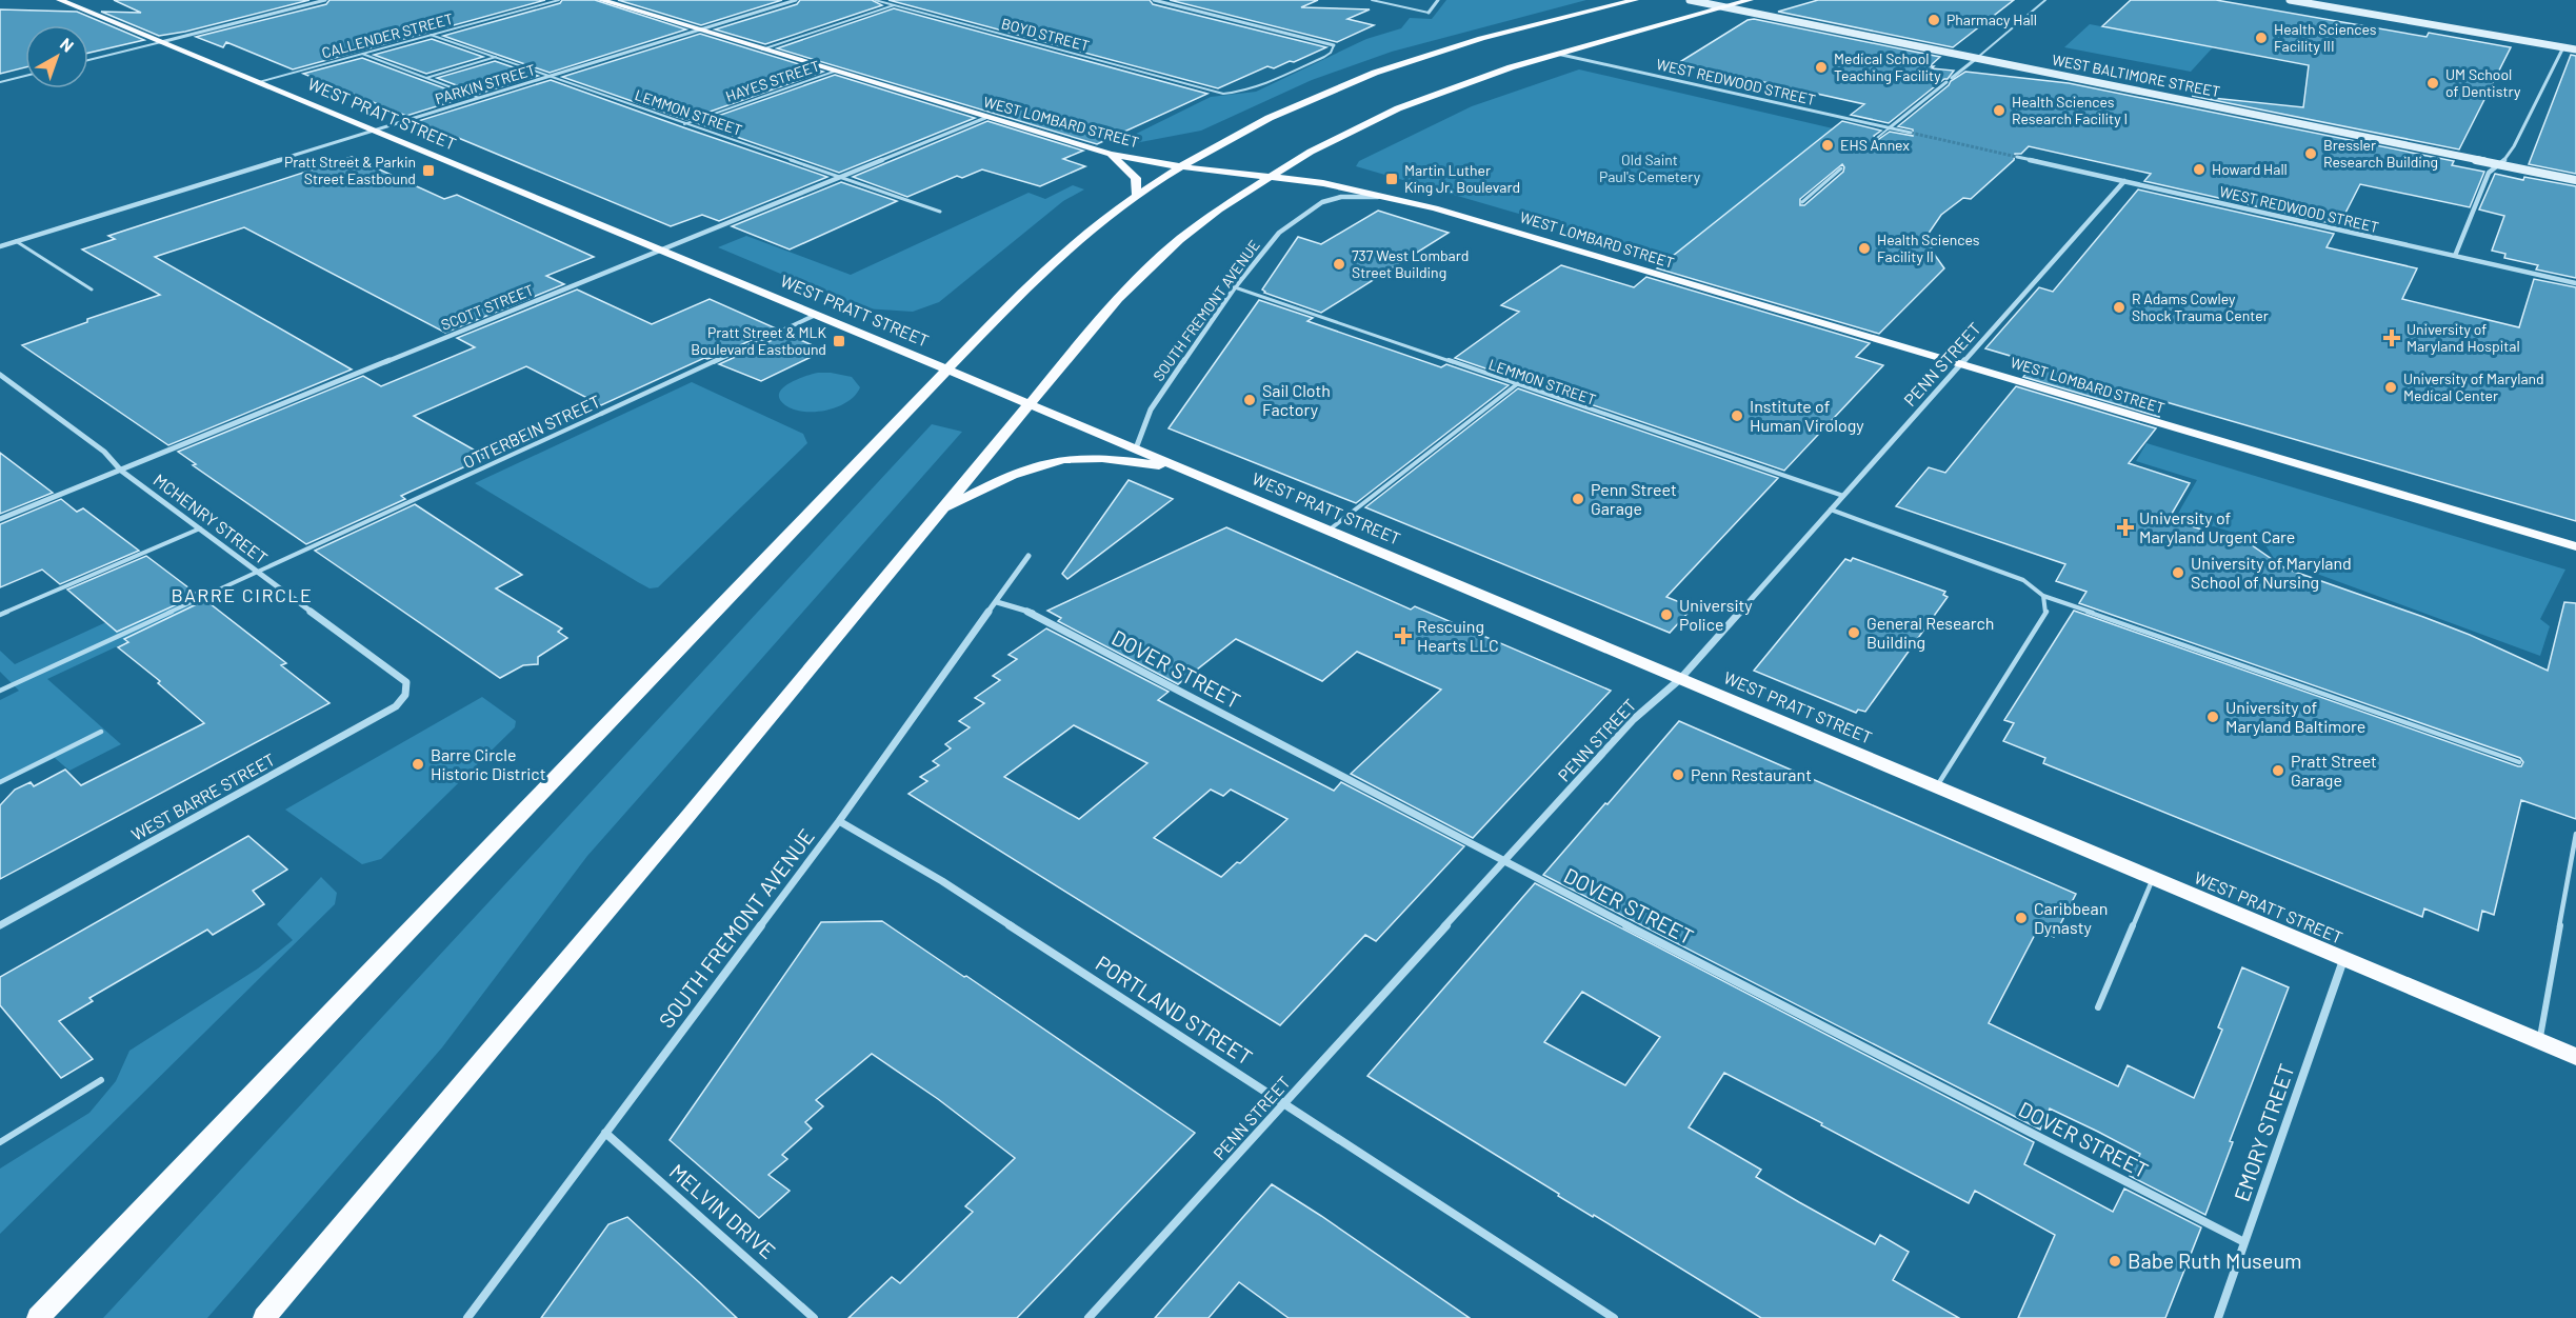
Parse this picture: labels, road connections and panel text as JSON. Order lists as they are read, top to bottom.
{
  "streets": {
    "main road": ["WEST BALTIMORE STREET", "WEST PRATT STREET", "WEST LOMBARD STREET"],
    "street": [
      "WEST REDWOOD STREET",
      "PARKIN STREET",
      "SCOTT STREET",
      "SOUTH FREMONT AVENUE",
      "PENN STREET",
      "OTTERBEIN STREET",
      "MCHENRY STREET",
      "DOVER STREET",
      "WEST BARRE STREET",
      "PORTLAND STREET",
      "EMORY STREET",
      "MELVIN DRIVE"
    ],
    "lane": [
      "BOYD STREET",
      "CALLENDER STREET",
      "HAYES STREET",
      "LEMMON STREET"
    ]
  },
  "crossings": [
    ["CALLENDER STREET", "LEMMON STREET"],
    ["CALLENDER STREET", "WEST PRATT STREET"],
    ["HAYES STREET", "LEMMON STREET"],
    ["HAYES STREET", "WEST LOMBARD STREET"],
    ["WEST REDWOOD STREET", "PENN STREET"],
    ["PARKIN STREET", "LEMMON STREET"],
    ["PARKIN STREET", "WEST PRATT STREET"],
    ["PARKIN STREET", "WEST LOMBARD STREET"],
    ["LEMMON STREET", "SCOTT STREET"],
    ["LEMMON STREET", "SOUTH FREMONT AVENUE"],
    ["LEMMON STREET", "PENN STREET"],
    ["WEST PRATT STREET", "SCOTT STREET"],
    ["WEST PRATT STREET", "SOUTH FREMONT AVENUE"],
    ["WEST PRATT STREET", "PENN STREET"],
    ["WEST PRATT STREET", "OTTERBEIN STREET"],
    ["WEST PRATT STREET", "EMORY STREET"],
    ["WEST LOMBARD STREET", "SCOTT STREET"],
    ["WEST LOMBARD STREET", "SOUTH FREMONT AVENUE"],
    ["WEST LOMBARD STREET", "PENN STREET"],
    ["SCOTT STREET", "MCHENRY STREET"],
    ["SOUTH FREMONT AVENUE", "DOVER STREET"],
    ["SOUTH FREMONT AVENUE", "PORTLAND STREET"],
    ["SOUTH FREMONT AVENUE", "MELVIN DRIVE"],
    ["PENN STREET", "DOVER STREET"],
    ["PENN STREET", "PORTLAND STREET"],
    ["OTTERBEIN STREET", "MCHENRY STREET"],
    ["MCHENRY STREET", "WEST BARRE STREET"],
    ["DOVER STREET", "EMORY STREET"]
  ],
  "districts": ["BARRE CIRCLE"],
  "parks": ["Old Saint Paul's Cemetery"],
  "places": {
    "other": [
      "Pharmacy Hall",
      "Health Sciences Facility III",
      "Medical School Teaching Facility",
      "UM School of Dentistry",
      "Health Sciences Research Facility I",
      "EHS Annex",
      "Bressler Research Building",
      "Howard Hall",
      "Health Sciences Facility II",
      "737 West Lombard Street Building",
      "R Adams Cowley Shock Trauma Center",
      "University of Maryland Medical Center",
      "Sail Cloth Factory",
      "Institute of Human Virology",
      "Penn Street Garage",
      "University of Maryland School of Nursing",
      "University Police",
      "General Research Building",
      "University of Maryland Baltimore",
      "Barre Circle Historic District",
      "Pratt Street Garage",
      "Penn Restaurant",
      "Caribbean Dynasty",
      "Babe Ruth Museum"
    ],
    "transit": ["Pratt Street & Parkin Street Eastbound", "Martin Luther King Jr. Boulevard", "Pratt Street & MLK Boulevard Eastbound"],
    "health": ["University of Maryland Hospital", "University of Maryland Urgent Care", "Rescuing Hearts LLC"]
  },
  "north": "top right"
}
